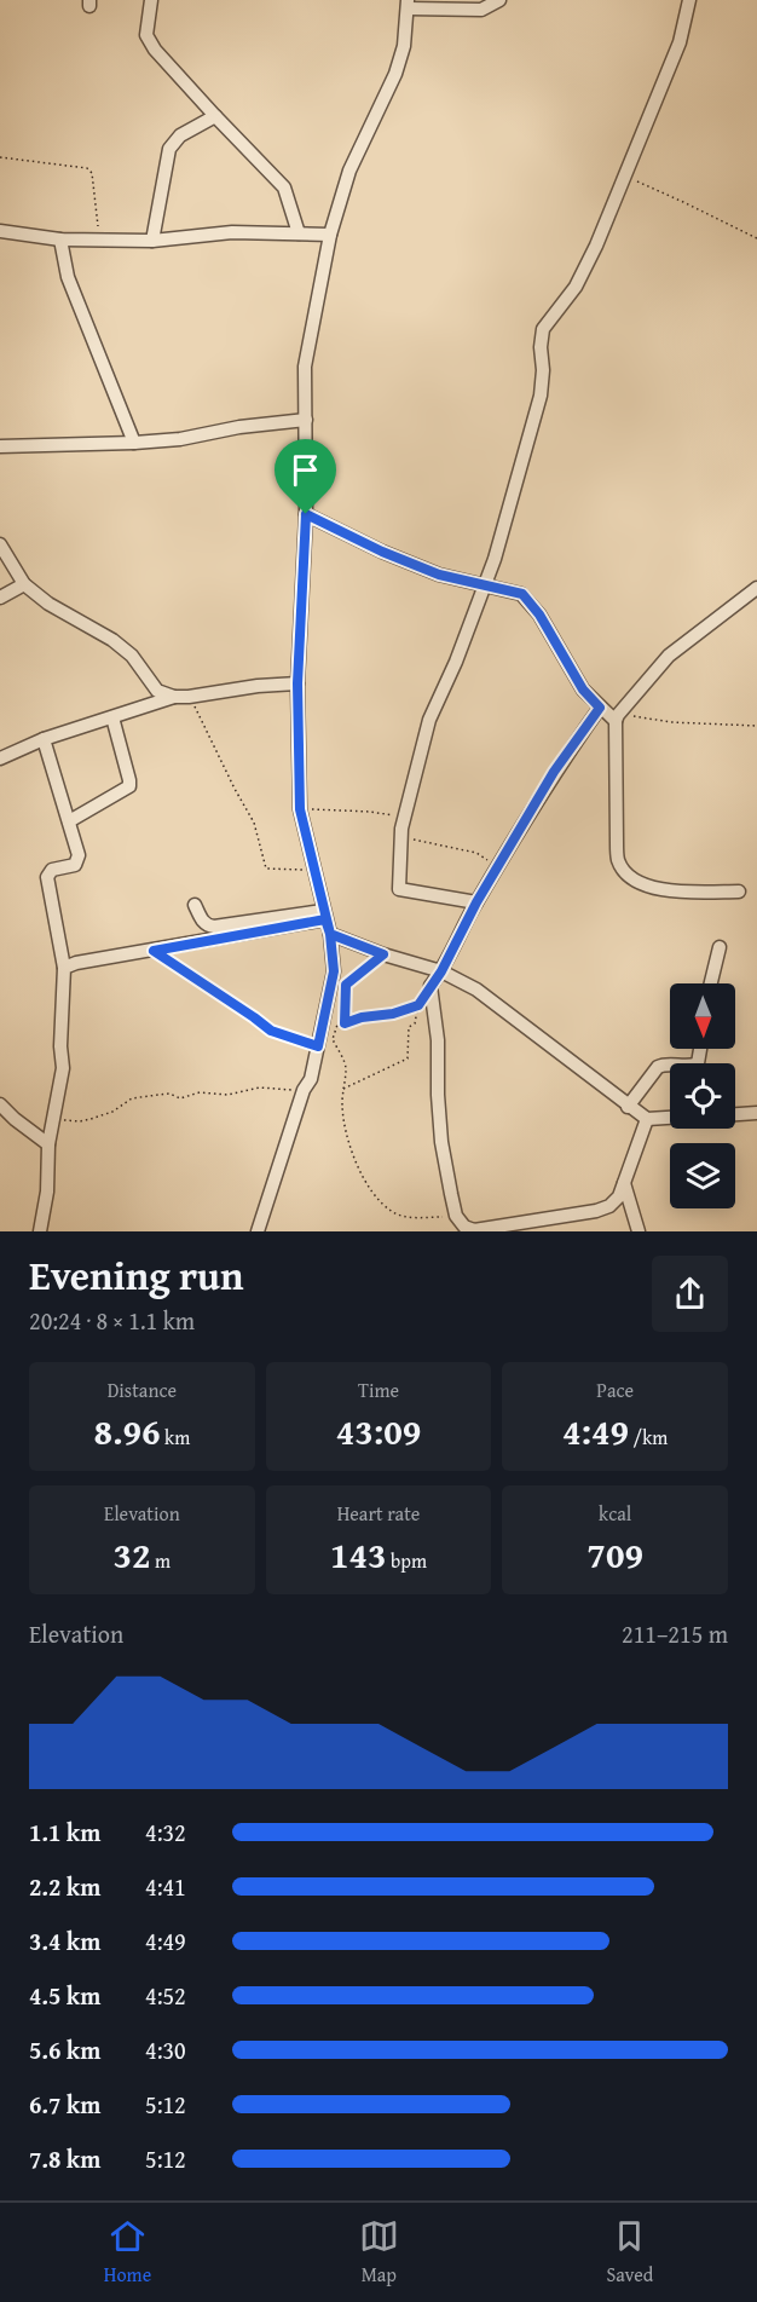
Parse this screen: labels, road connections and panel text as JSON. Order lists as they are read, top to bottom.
{
  "north": "bottom",
  "page": {
    "heading": ["Evening run", "20:24 · 8 × 1.1 km"],
    "stats": [
      ["Distance", "8.96 km"],
      ["Time", "43:09"],
      ["Pace", "4:49 /km"],
      ["Elevation", "32 m"],
      ["Heart rate", "143 bpm"],
      ["kcal", "709"]
    ],
    "chart": ["Elevation", "211–215 m"],
    "list": [
      {
        "name": "1.1 km",
        "note": "4:32"
      },
      {
        "name": "2.2 km",
        "note": "4:41"
      },
      {
        "name": "3.4 km",
        "note": "4:49"
      },
      {
        "name": "4.5 km",
        "note": "4:52"
      },
      {
        "name": "5.6 km",
        "note": "4:30"
      },
      {
        "name": "6.7 km",
        "note": "5:12"
      },
      {
        "name": "7.8 km",
        "note": "5:12"
      }
    ],
    "tabs": ["Home", "Map", "Saved"]
  }
}
